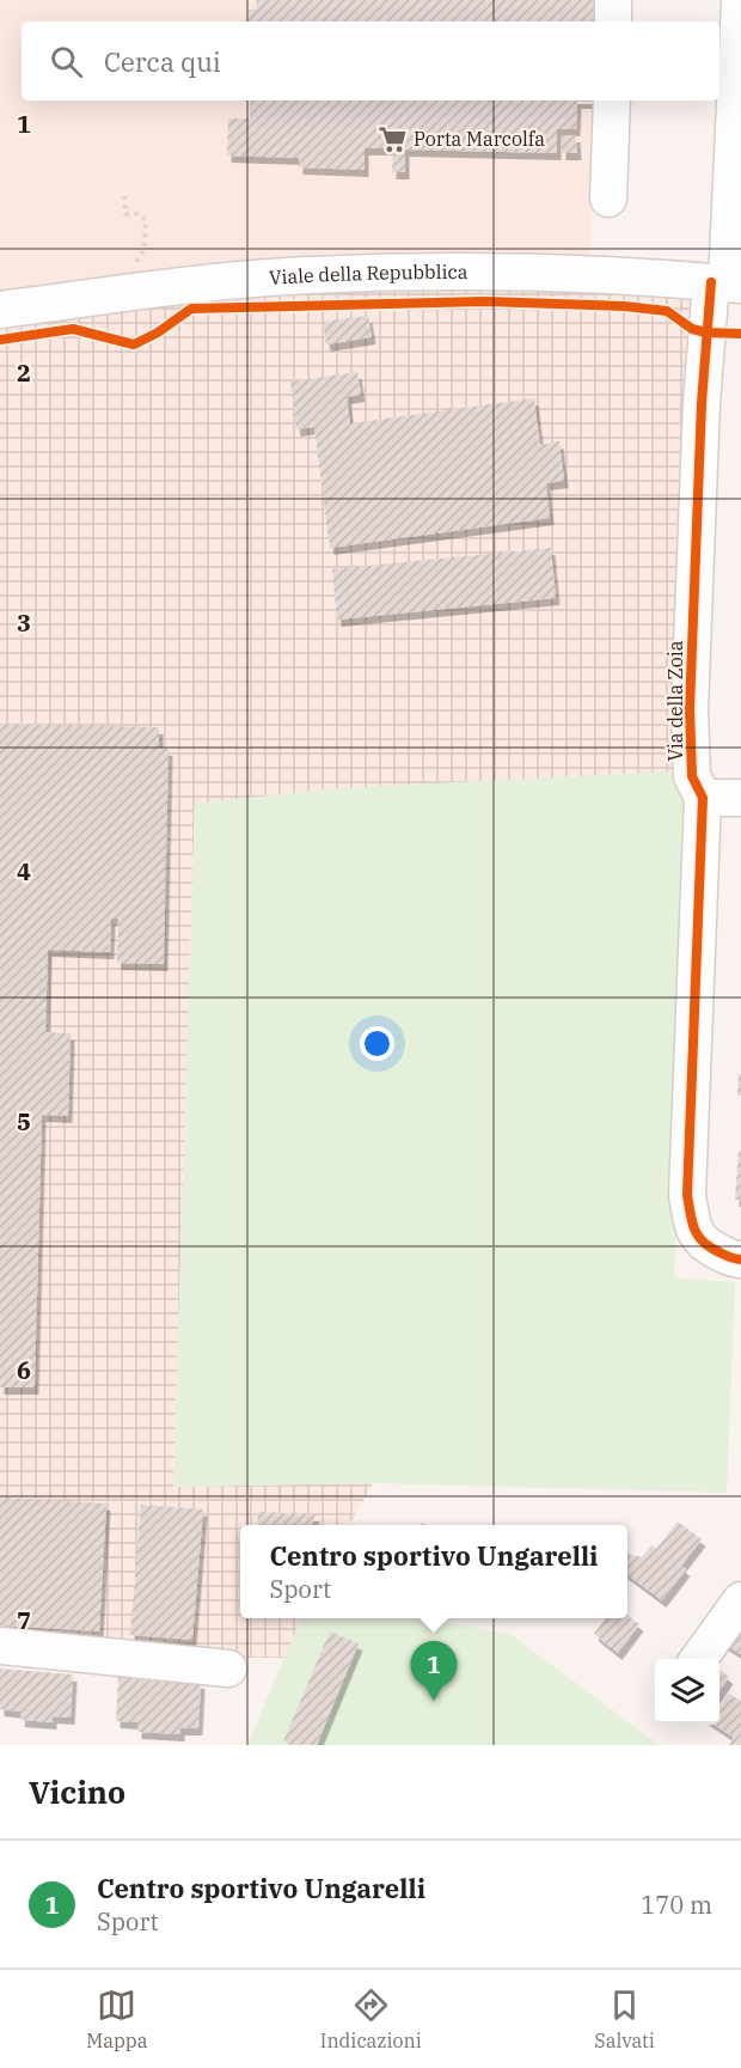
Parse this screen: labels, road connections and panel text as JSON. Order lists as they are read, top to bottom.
{
  "streets": {
    "street": ["Viale della Repubblica", "Via della Zoia"]
  },
  "crossings": [
    ["Viale della Repubblica", "Via della Zoia"]
  ],
  "places": {
    "supermarket": ["Porta Marcolfa"]
  },
  "page": {
    "search": "Cerca qui",
    "popup": ["Centro sportivo Ungarelli", "Sport"],
    "pins": "1",
    "heading": "Vicino",
    "list": [
      {
        "mark": "1",
        "name": "Centro sportivo Ungarelli",
        "note": "Sport",
        "value": "170 m"
      }
    ],
    "nav": ["Mappa", "Indicazioni", "Salvati"]
  },
  "grid": {
    "rows": [
      "1",
      "2",
      "3",
      "4",
      "5",
      "6",
      "7"
    ]
  }
}
